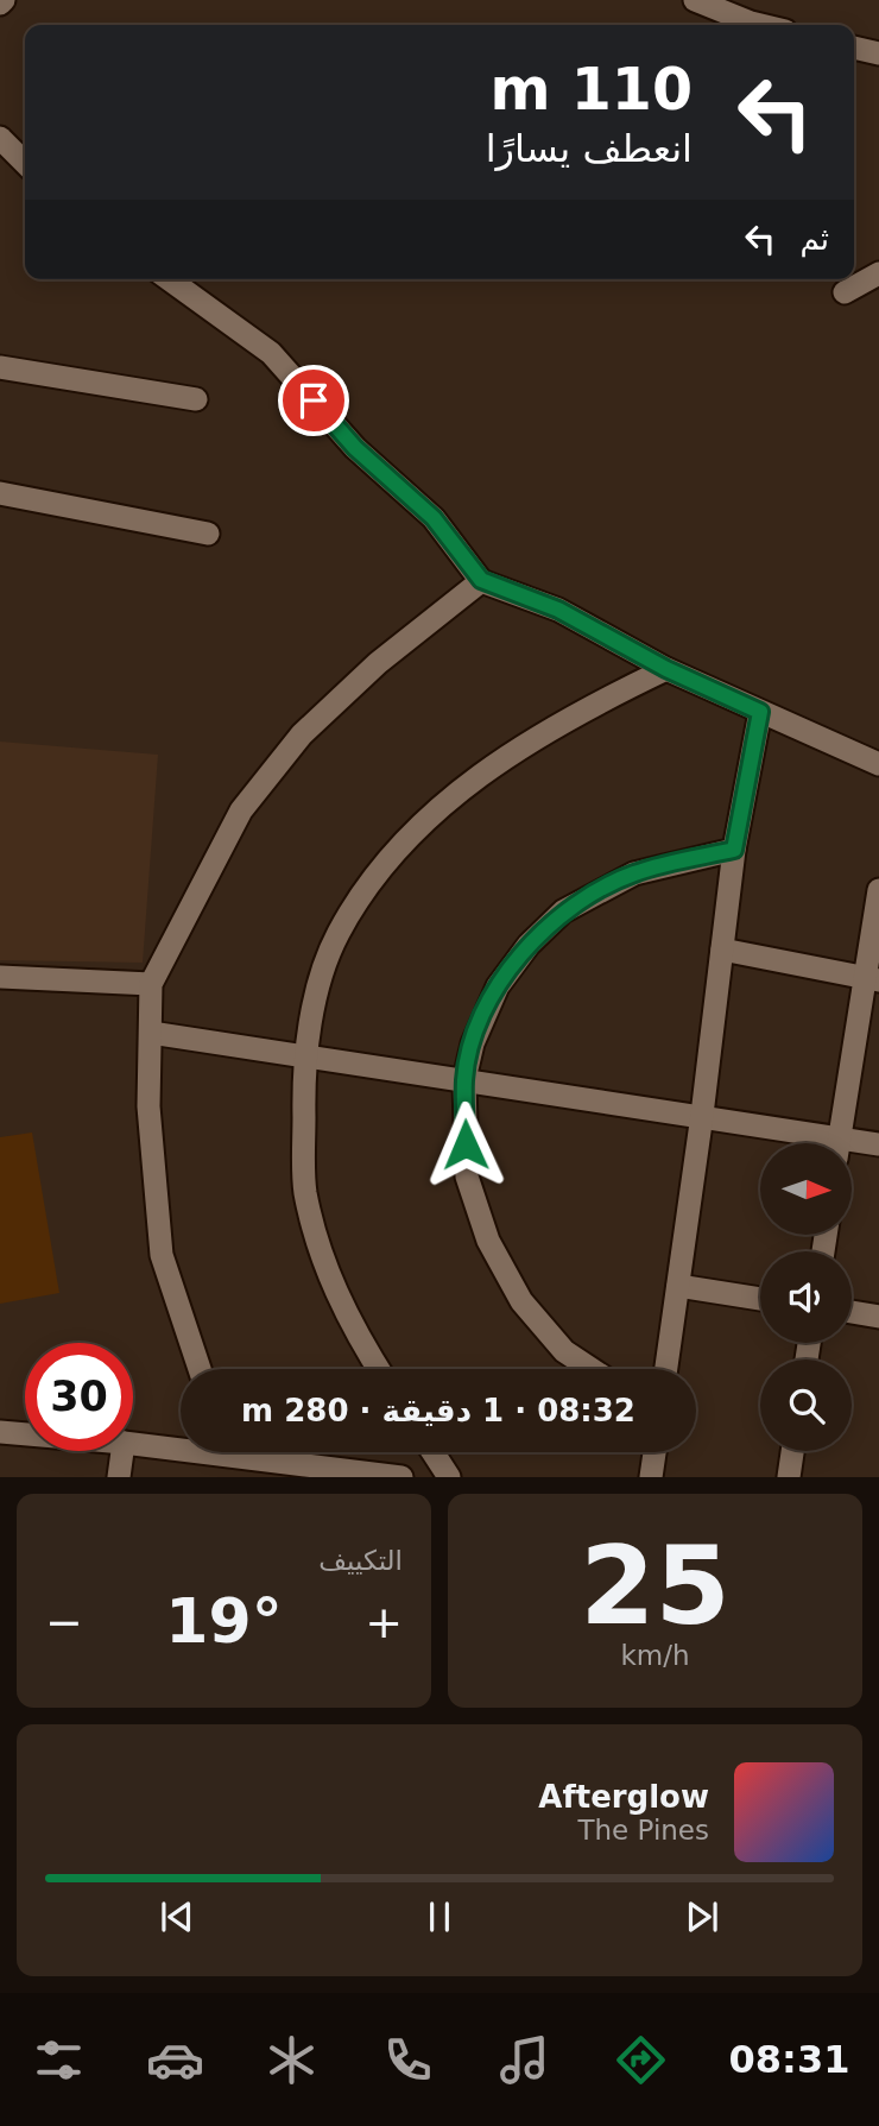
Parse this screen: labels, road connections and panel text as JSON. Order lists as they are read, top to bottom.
{
  "north": "right",
  "page": {
    "turn": ["110 m", "انعطف يسارًا"],
    "then": "ثم",
    "limit": "30",
    "trip": "08:32 · 1 دقيقة · 280 m",
    "tile": [
      ["25", "km/h"],
      "التكييف"
    ],
    "heat": ["−", "19°", "+"],
    "song": ["Afterglow", "The Pines"],
    "tabs": "08:31"
  }
}
